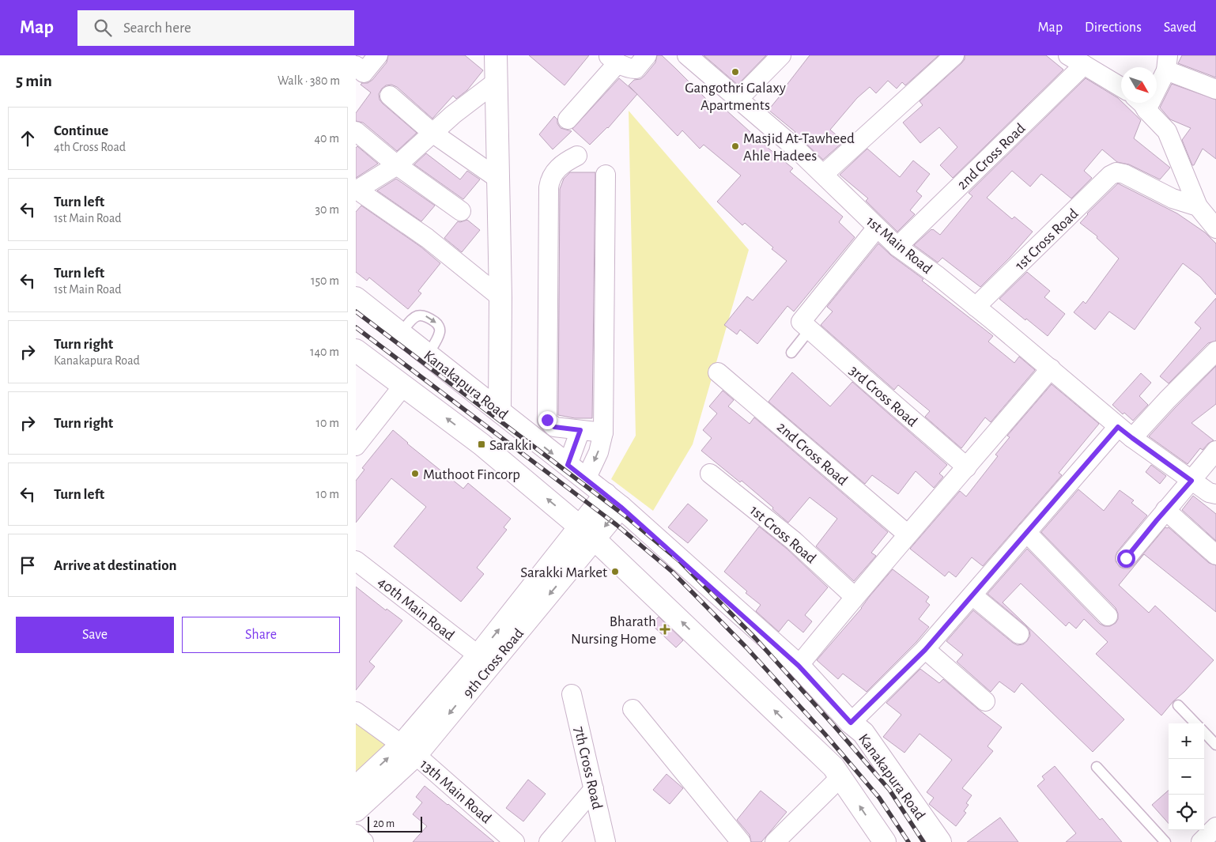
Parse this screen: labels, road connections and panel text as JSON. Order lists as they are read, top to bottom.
{
  "streets": {
    "main road": ["Kanakapura Road", "9th Cross Road"],
    "street": [
      "2nd Cross Road",
      "1st Cross Road",
      "1st Main Road",
      "3rd Cross Road",
      "40th Main Road",
      "7th Cross Road",
      "13th Main Road"
    ]
  },
  "crossings": [
    ["2nd Cross Road", "1st Main Road"],
    ["1st Cross Road", "1st Main Road"],
    ["Kanakapura Road", "9th Cross Road"],
    ["40th Main Road", "9th Cross Road"],
    ["9th Cross Road", "13th Main Road"]
  ],
  "places": {
    "other": [
      "Gangothri Galaxy Apartments",
      "Masjid At-Tawheed Ahle Hadees",
      "Muthoot Fincorp",
      "Sarakki Market"
    ],
    "transit": ["Sarakki"],
    "health": ["Bharath Nursing Home"]
  },
  "scale_bar": "20 m",
  "north": "bottom right",
  "page": {
    "header": "Map",
    "search": "Search here",
    "nav": ["Map", "Directions", "Saved"],
    "heading": ["5 min", "Walk · 380 m"],
    "list": [
      ["Continue", "4th Cross Road", "40 m"],
      ["Turn left", "1st Main Road", "30 m"],
      ["Turn left", "1st Main Road", "150 m"],
      ["Turn right", "Kanakapura Road", "140 m"],
      ["Turn right", "10 m"],
      ["Turn left", "10 m"],
      "Arrive at destination"
    ],
    "buttons": ["Save", "Share"],
    "map_buttons": ["+", "−"],
    "scale": "20 m"
  }
}
